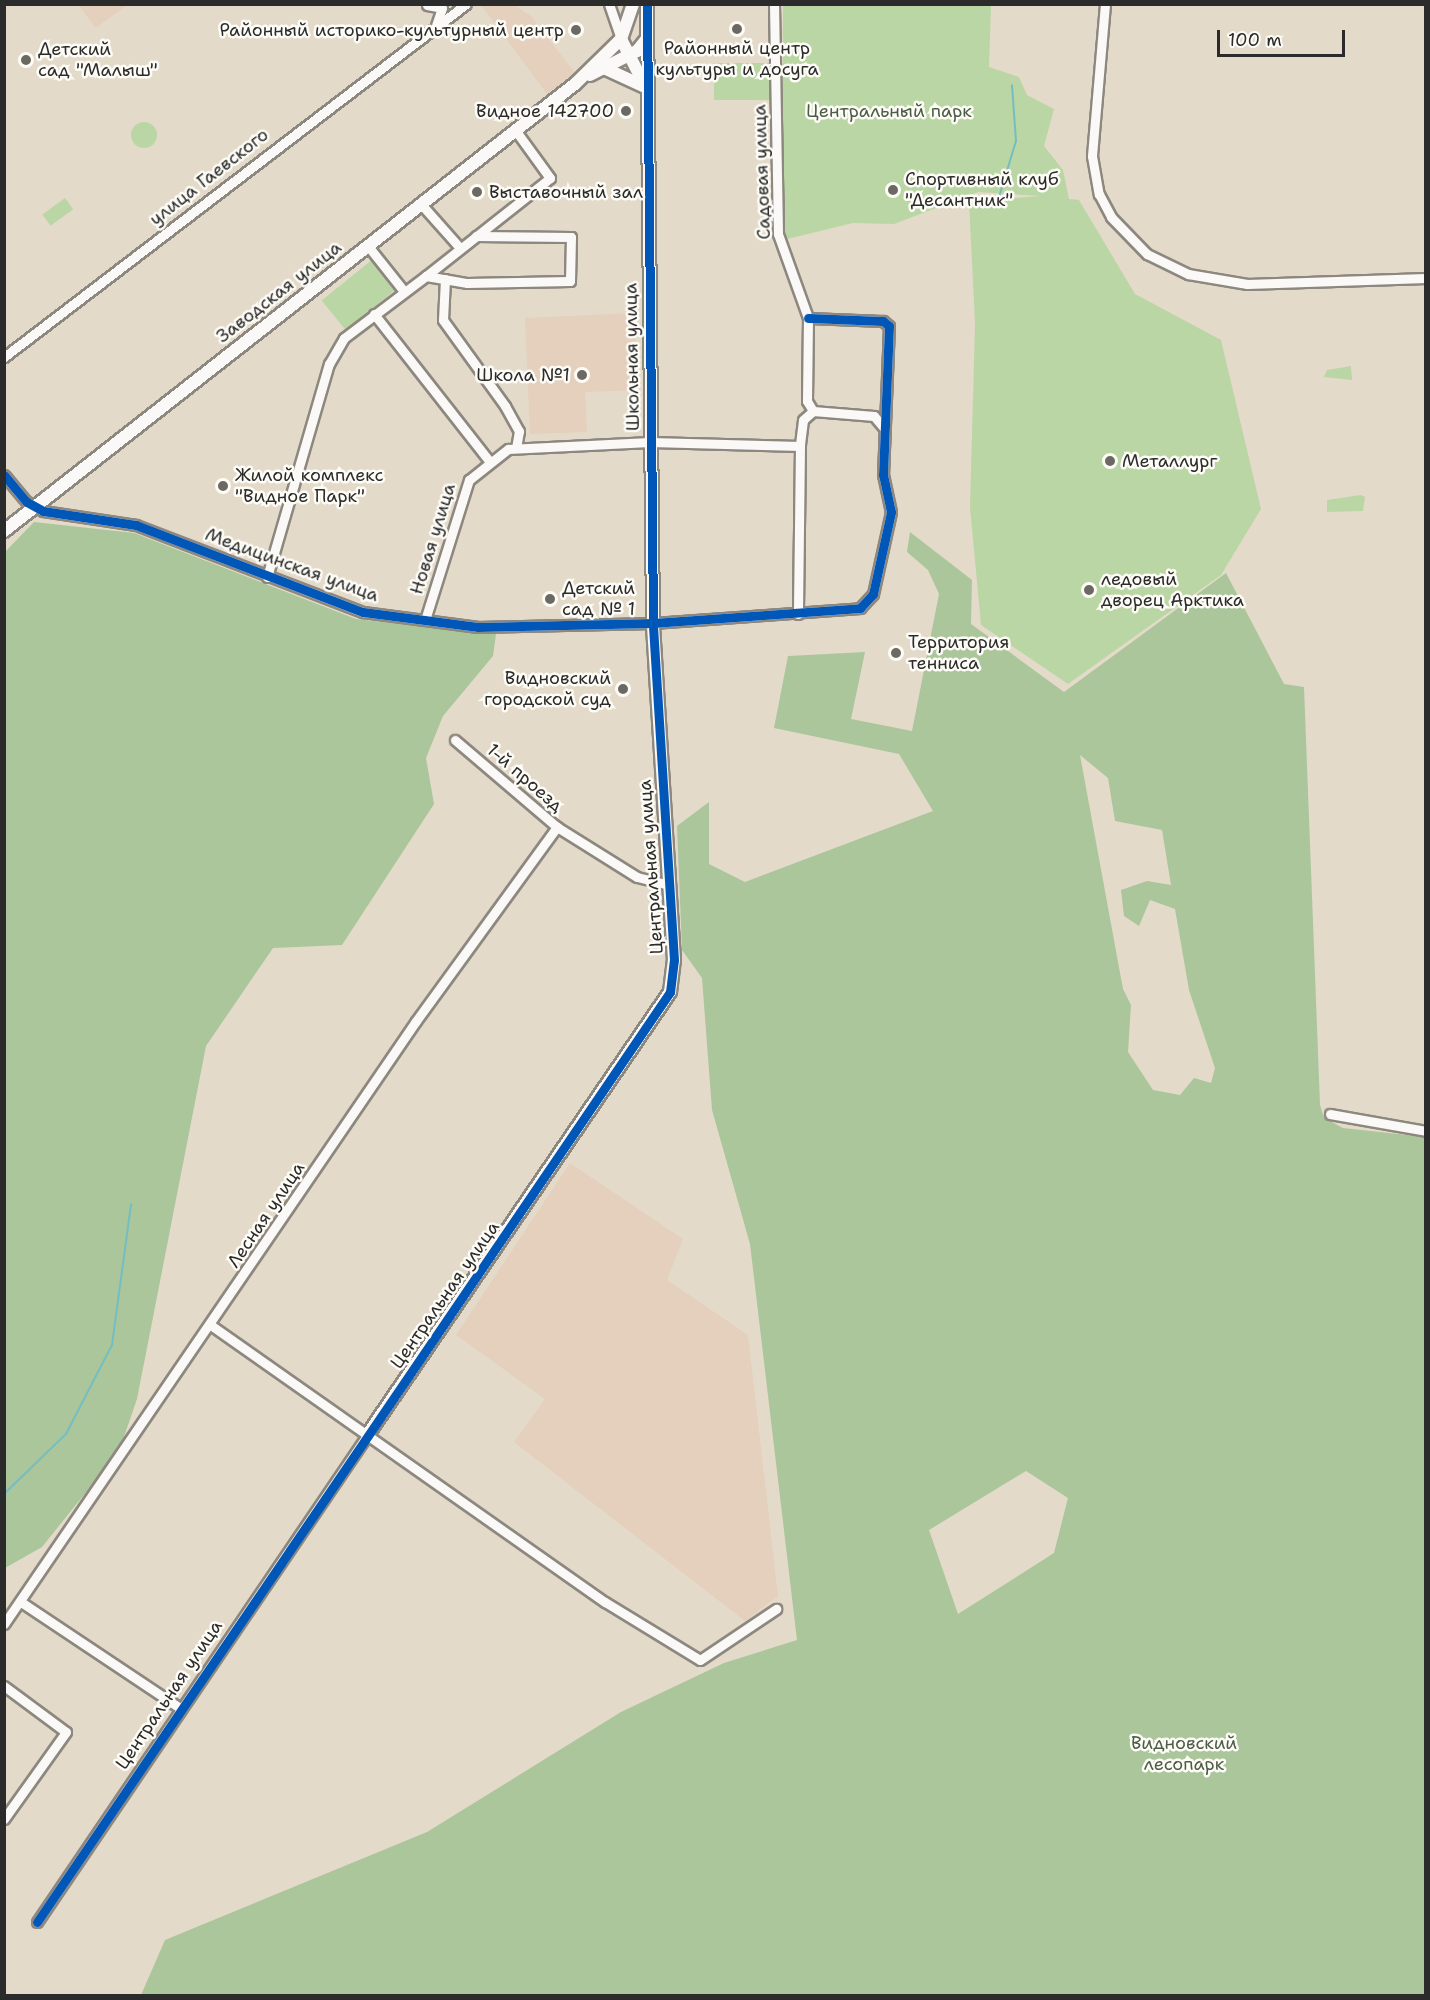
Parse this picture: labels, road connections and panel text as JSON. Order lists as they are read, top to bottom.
{
  "streets": {
    "street": [
      "Садовая улица",
      "улица Гаевского",
      "Заводская улица",
      "Школьная улица",
      "Новая улица",
      "Медицинская улица",
      "1-й проезд",
      "Центральная улица",
      "Лесная улица"
    ]
  },
  "crossings": [
    ["Заводская улица", "Медицинская улица"],
    ["Школьная улица", "Новая улица"],
    ["Школьная улица", "Медицинская улица"],
    ["Школьная улица", "Центральная улица"],
    ["Новая улица", "Медицинская улица"],
    ["Медицинская улица", "Центральная улица"],
    ["1-й проезд", "Центральная улица"],
    ["1-й проезд", "Лесная улица"]
  ],
  "parks": ["Центральный парк", "Видновский лесопарк"],
  "places": [
    "Районный центр культуры и досуга",
    "Районный историко-культурный центр",
    "Детский сад \"Малыш\"",
    "Видное 142700",
    "Спортивный клуб \"Десантник\"",
    "Выставочный зал",
    "Школа №1",
    "Металлург",
    "Жилой комплекс \"Видное Парк\"",
    "ледовый дворец Арктика",
    "Детский сад № 1",
    "Территория тенниса",
    "Видновский городской суд"
  ],
  "scale_bar": "100 m"
}
